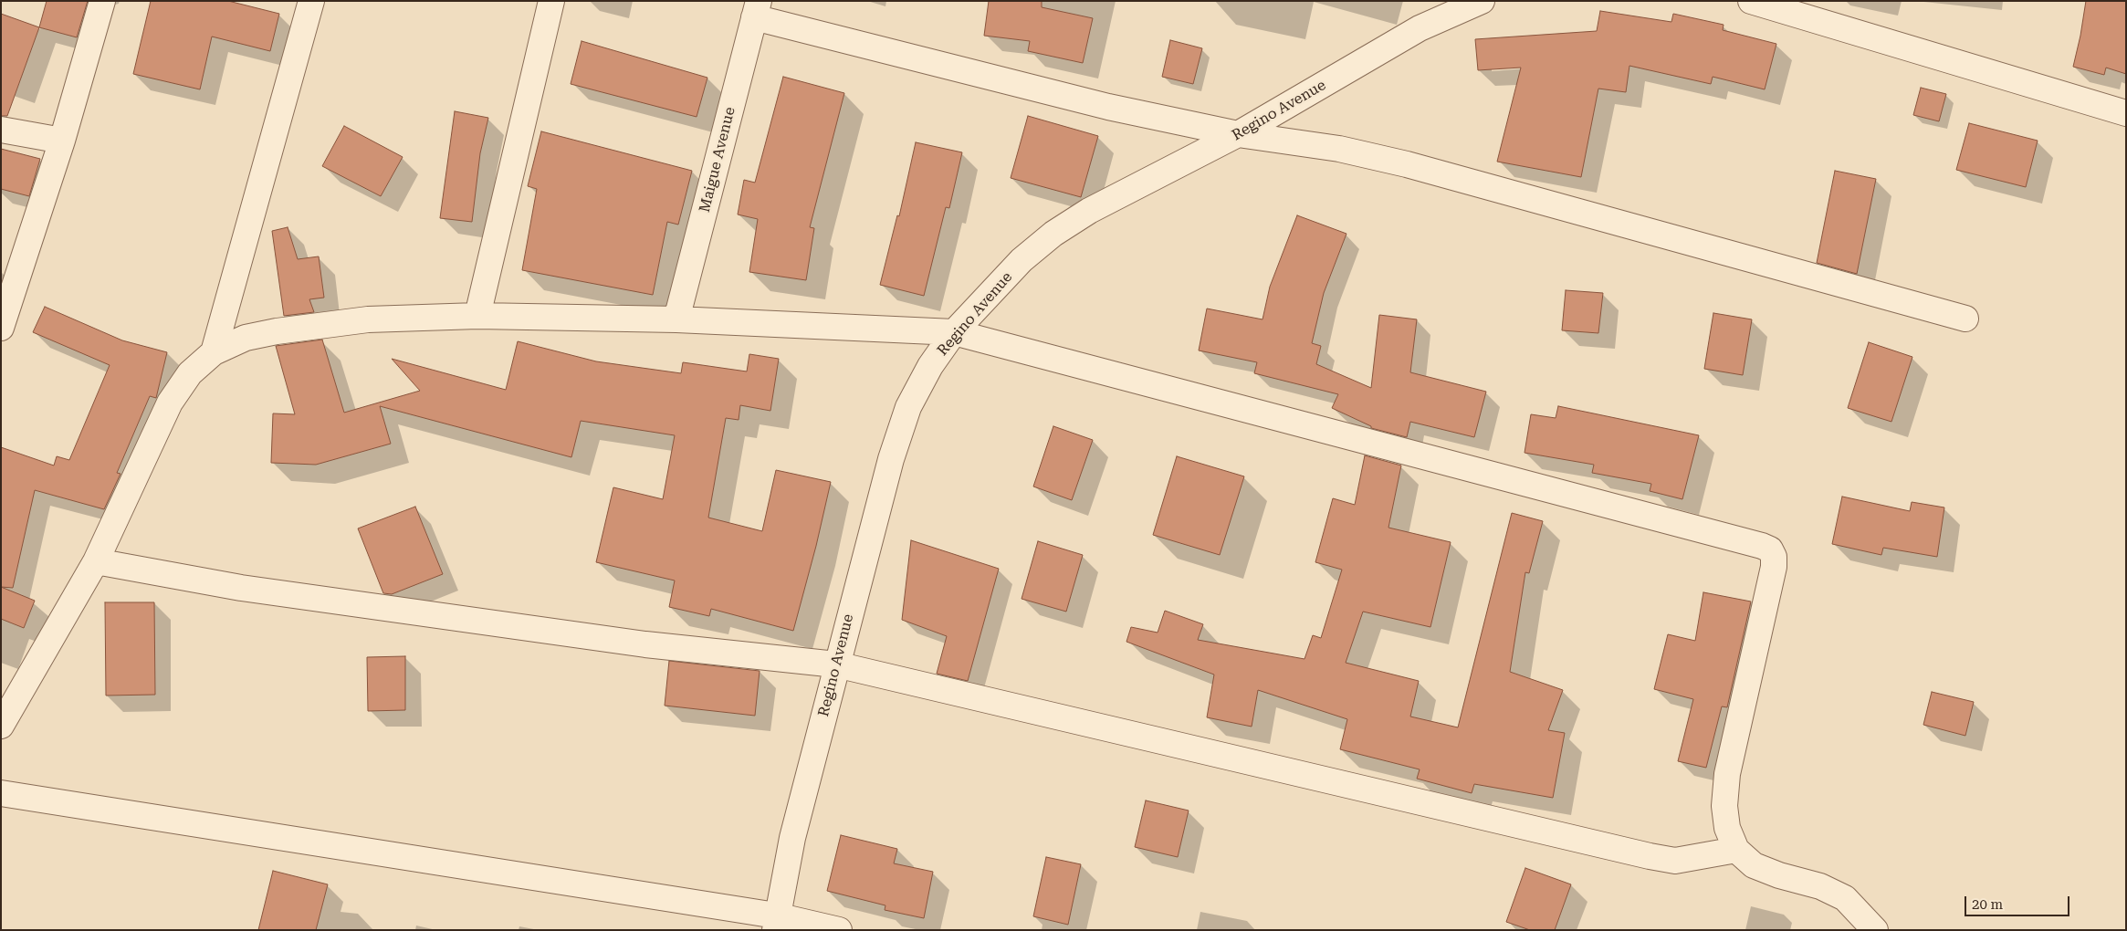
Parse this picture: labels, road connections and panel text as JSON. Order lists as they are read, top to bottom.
{
  "streets": {
    "street": ["Regino Avenue", "Maigue Avenue"]
  },
  "scale_bar": "20 m"
}
